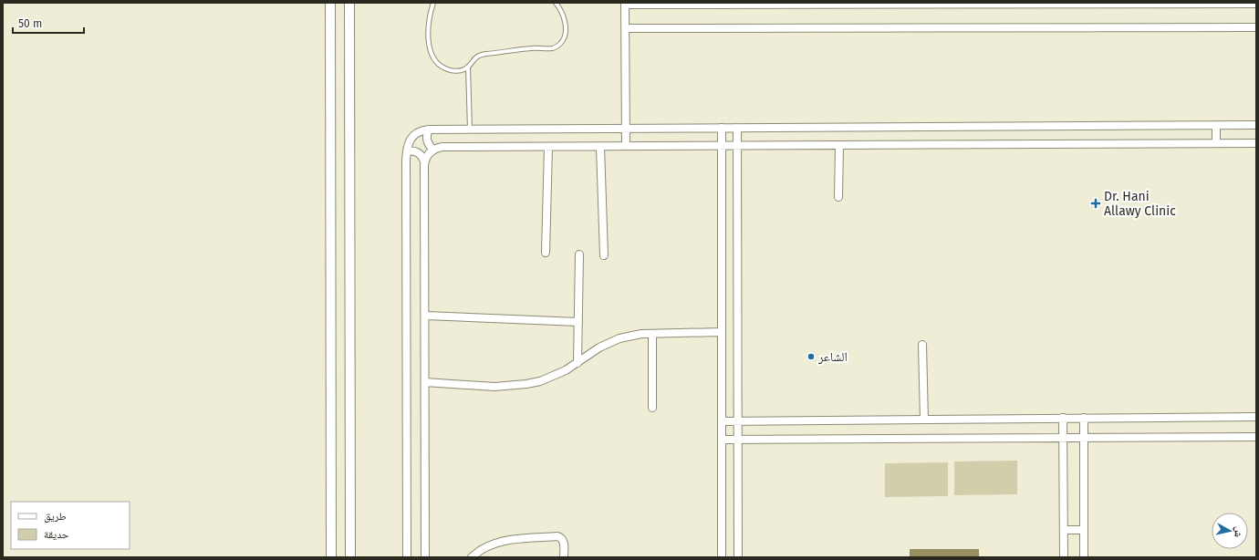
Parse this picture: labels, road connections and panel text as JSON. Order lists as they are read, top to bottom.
{
  "places": {
    "health": ["Dr. Hani Allawy Clinic"],
    "other": ["الشاعر"]
  },
  "legend": ["طريق", "حديقة"],
  "scale_bar": "50 m",
  "north": "right"
}
